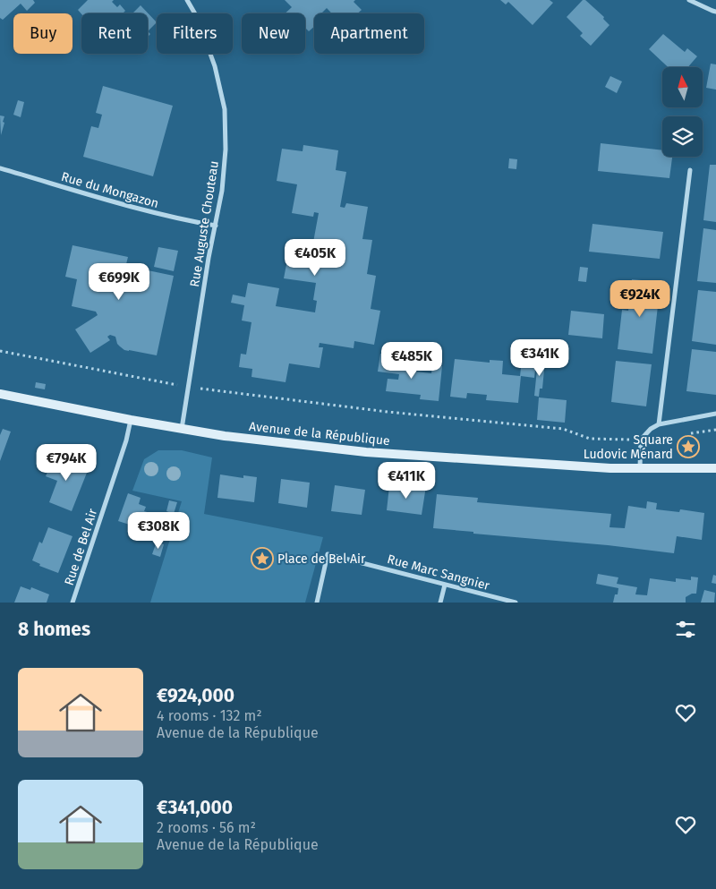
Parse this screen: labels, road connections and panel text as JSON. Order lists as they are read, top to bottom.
{
  "streets": {
    "street": [
      "Rue du Mongazon",
      "Rue Auguste Chouteau",
      "Avenue de la République",
      "Rue de Bel Air",
      "Rue Marc Sangnier"
    ]
  },
  "crossings": [
    ["Rue du Mongazon", "Rue Auguste Chouteau"],
    ["Rue Auguste Chouteau", "Avenue de la République"],
    ["Avenue de la République", "Rue de Bel Air"]
  ],
  "places": {
    "place": ["Square Ludovic Ménard", "Place de Bel Air"]
  },
  "north": "top",
  "page": {
    "chip": [
      "Buy",
      "Rent",
      "Filters",
      "New",
      "Apartment"
    ],
    "price": [
      "€405K",
      "€699K",
      "€924K",
      "€341K",
      "€485K",
      "€794K",
      "€411K",
      "€308K"
    ],
    "heading": "8 homes",
    "list": [
      {
        "name": "€924,000",
        "note": "4 rooms · 132 m² · Avenue de la République"
      },
      {
        "name": "€341,000",
        "note": "2 rooms · 56 m² · Avenue de la République"
      }
    ]
  }
}
